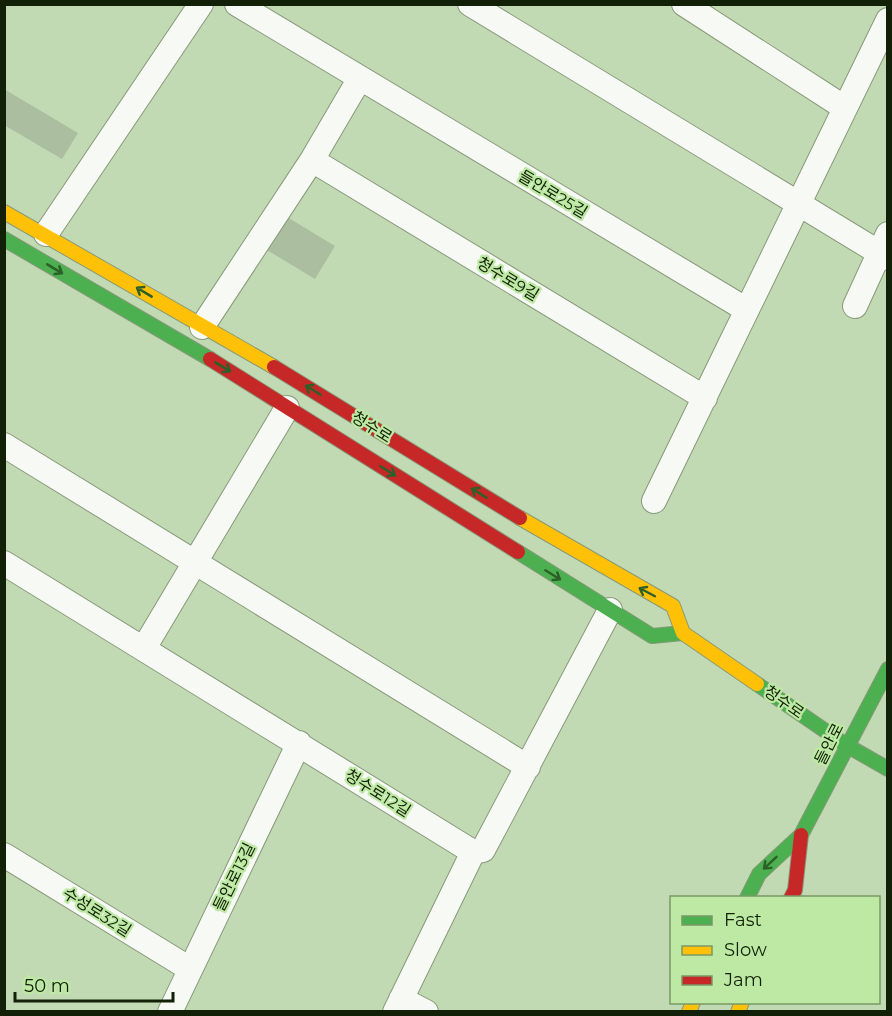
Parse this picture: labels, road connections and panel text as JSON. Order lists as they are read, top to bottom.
{
  "streets": {
    "main road": ["청수로", "들안로"],
    "street": [
      "들안로25길",
      "청수로9길",
      "청수로12길",
      "들안로13길",
      "수성로32길"
    ]
  },
  "crossings": [
    ["청수로", "들안로"],
    ["청수로12길", "들안로13길"],
    ["들안로13길", "수성로32길"]
  ],
  "legend": ["Fast", "Slow", "Jam"],
  "scale_bar": "50 m"
}
